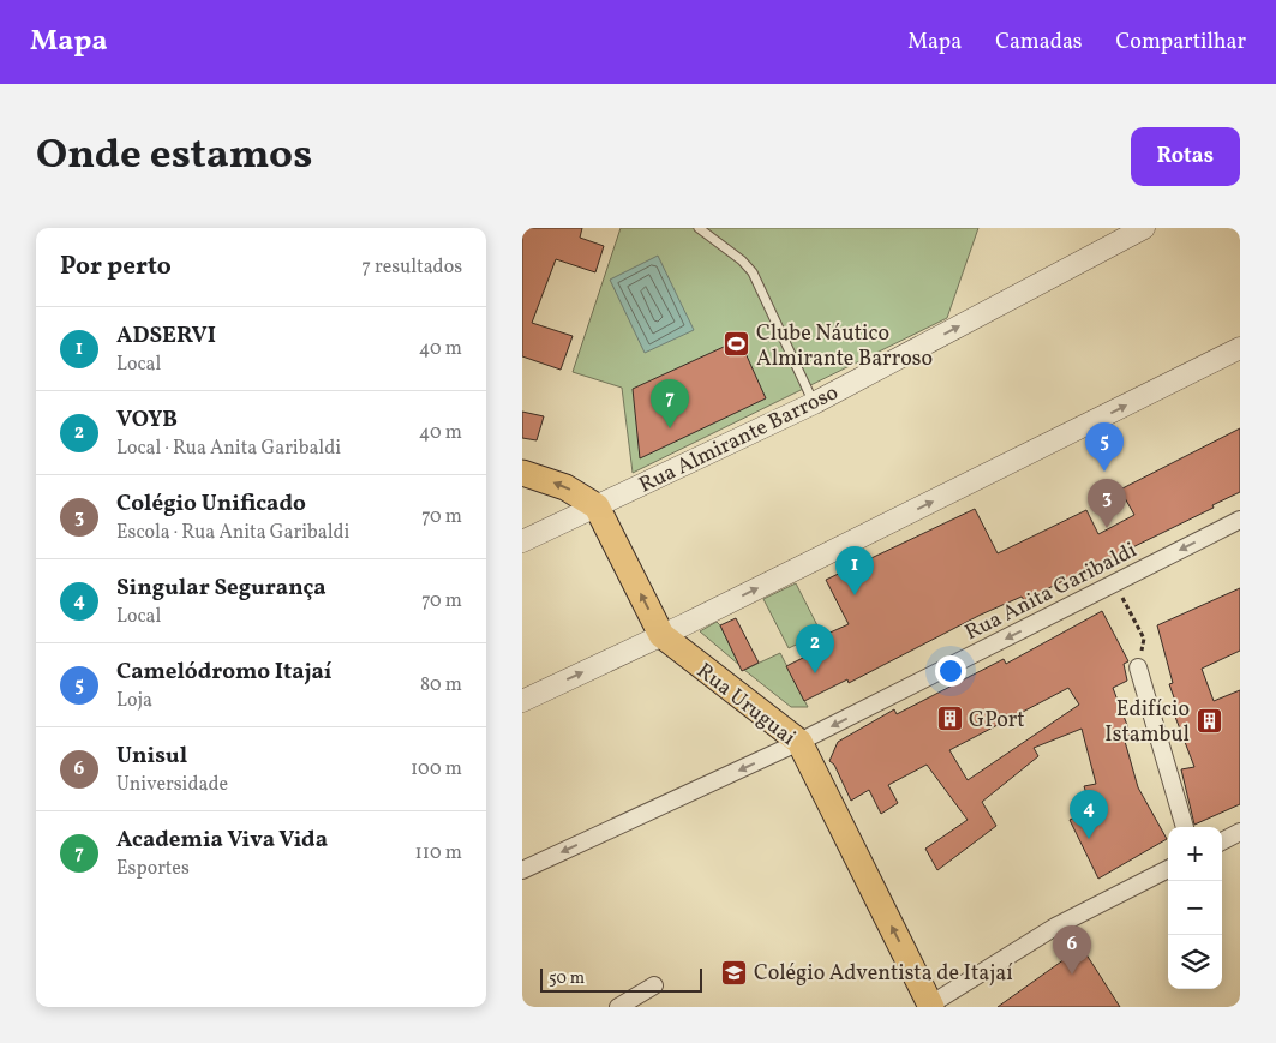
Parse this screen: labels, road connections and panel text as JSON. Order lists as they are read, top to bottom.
{
  "streets": {
    "main road": ["Rua Uruguai"],
    "street": ["Rua Almirante Barroso", "Rua Anita Garibaldi"]
  },
  "crossings": [
    ["Rua Almirante Barroso", "Rua Uruguai"],
    ["Rua Anita Garibaldi", "Rua Uruguai"]
  ],
  "one_way": ["Rua Anita Garibaldi", "Rua Uruguai"],
  "places": {
    "sports": ["Clube Náutico Almirante Barroso"],
    "building": ["GPort", "Edifício Istambul"],
    "school or university": ["Colégio Adventista de Itajaí"]
  },
  "scale_bar": "50 m",
  "page": {
    "header": "Mapa",
    "nav": ["Mapa", "Camadas", "Compartilhar"],
    "title": "Onde estamos",
    "buttons": "Rotas",
    "heading": ["Por perto", "7 resultados"],
    "list": [
      {
        "mark": "1",
        "name": "ADSERVI",
        "note": "Local",
        "value": "40 m"
      },
      {
        "mark": "2",
        "name": "VOYB",
        "note": "Local · Rua Anita Garibaldi",
        "value": "40 m"
      },
      {
        "mark": "3",
        "name": "Colégio Unificado",
        "note": "Escola · Rua Anita Garibaldi",
        "value": "70 m"
      },
      {
        "mark": "4",
        "name": "Singular Segurança",
        "note": "Local",
        "value": "70 m"
      },
      {
        "mark": "5",
        "name": "Camelódromo Itajaí",
        "note": "Loja",
        "value": "80 m"
      },
      {
        "mark": "6",
        "name": "Unisul",
        "note": "Universidade",
        "value": "100 m"
      },
      {
        "mark": "7",
        "name": "Academia Viva Vida",
        "note": "Esportes",
        "value": "110 m"
      }
    ],
    "pins": [
      "7",
      "5",
      "3",
      "1",
      "2",
      "4",
      "6"
    ],
    "map_buttons": ["+", "−"],
    "scale": "50 m"
  }
}
